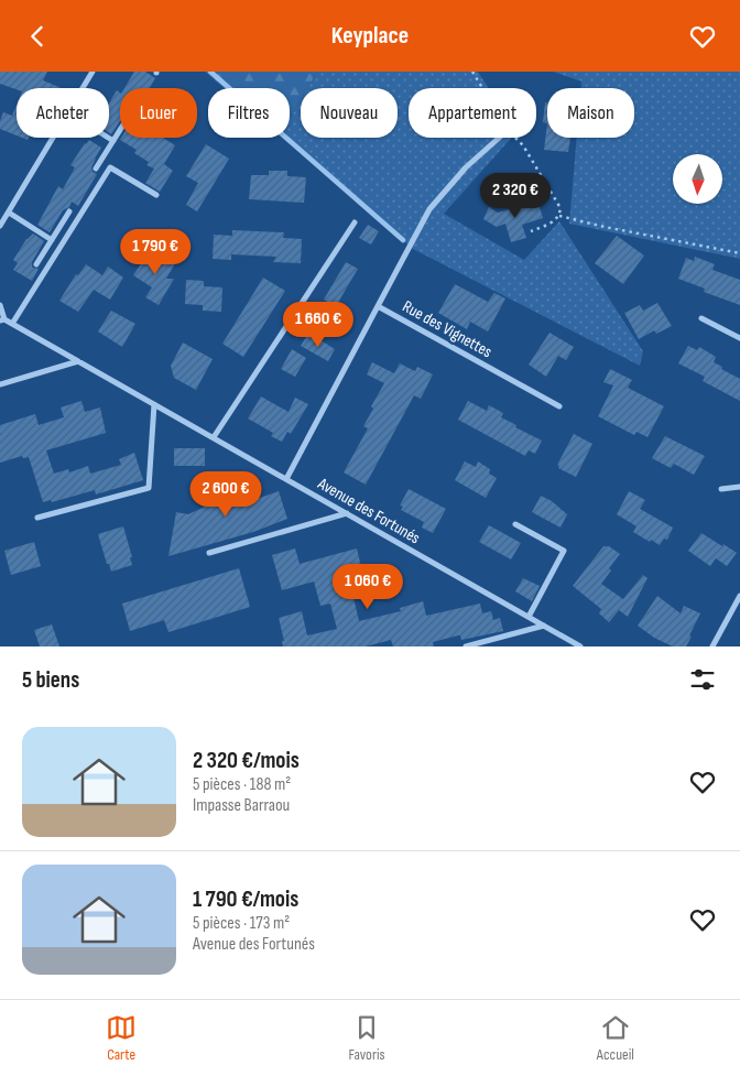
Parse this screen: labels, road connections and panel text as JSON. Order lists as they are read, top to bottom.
{
  "streets": {
    "street": ["Rue des Vignettes", "Avenue des Fortunés"]
  },
  "crossings": [
    ["Rue des Vignettes", "Avenue des Fortunés"]
  ],
  "north": "bottom",
  "page": {
    "header": "Keyplace",
    "chip": [
      "Acheter",
      "Louer",
      "Filtres",
      "Nouveau",
      "Appartement",
      "Maison"
    ],
    "price": [
      "2 320 €",
      "1 790 €",
      "1 660 €",
      "2 600 €",
      "1 060 €"
    ],
    "heading": "5 biens",
    "list": [
      {
        "name": "2 320 €/mois",
        "note": "5 pièces · 188 m² · Impasse Barraou"
      },
      {
        "name": "1 790 €/mois",
        "note": "5 pièces · 173 m² · Avenue des Fortunés"
      }
    ],
    "tabs": ["Carte", "Favoris", "Accueil"]
  }
}
